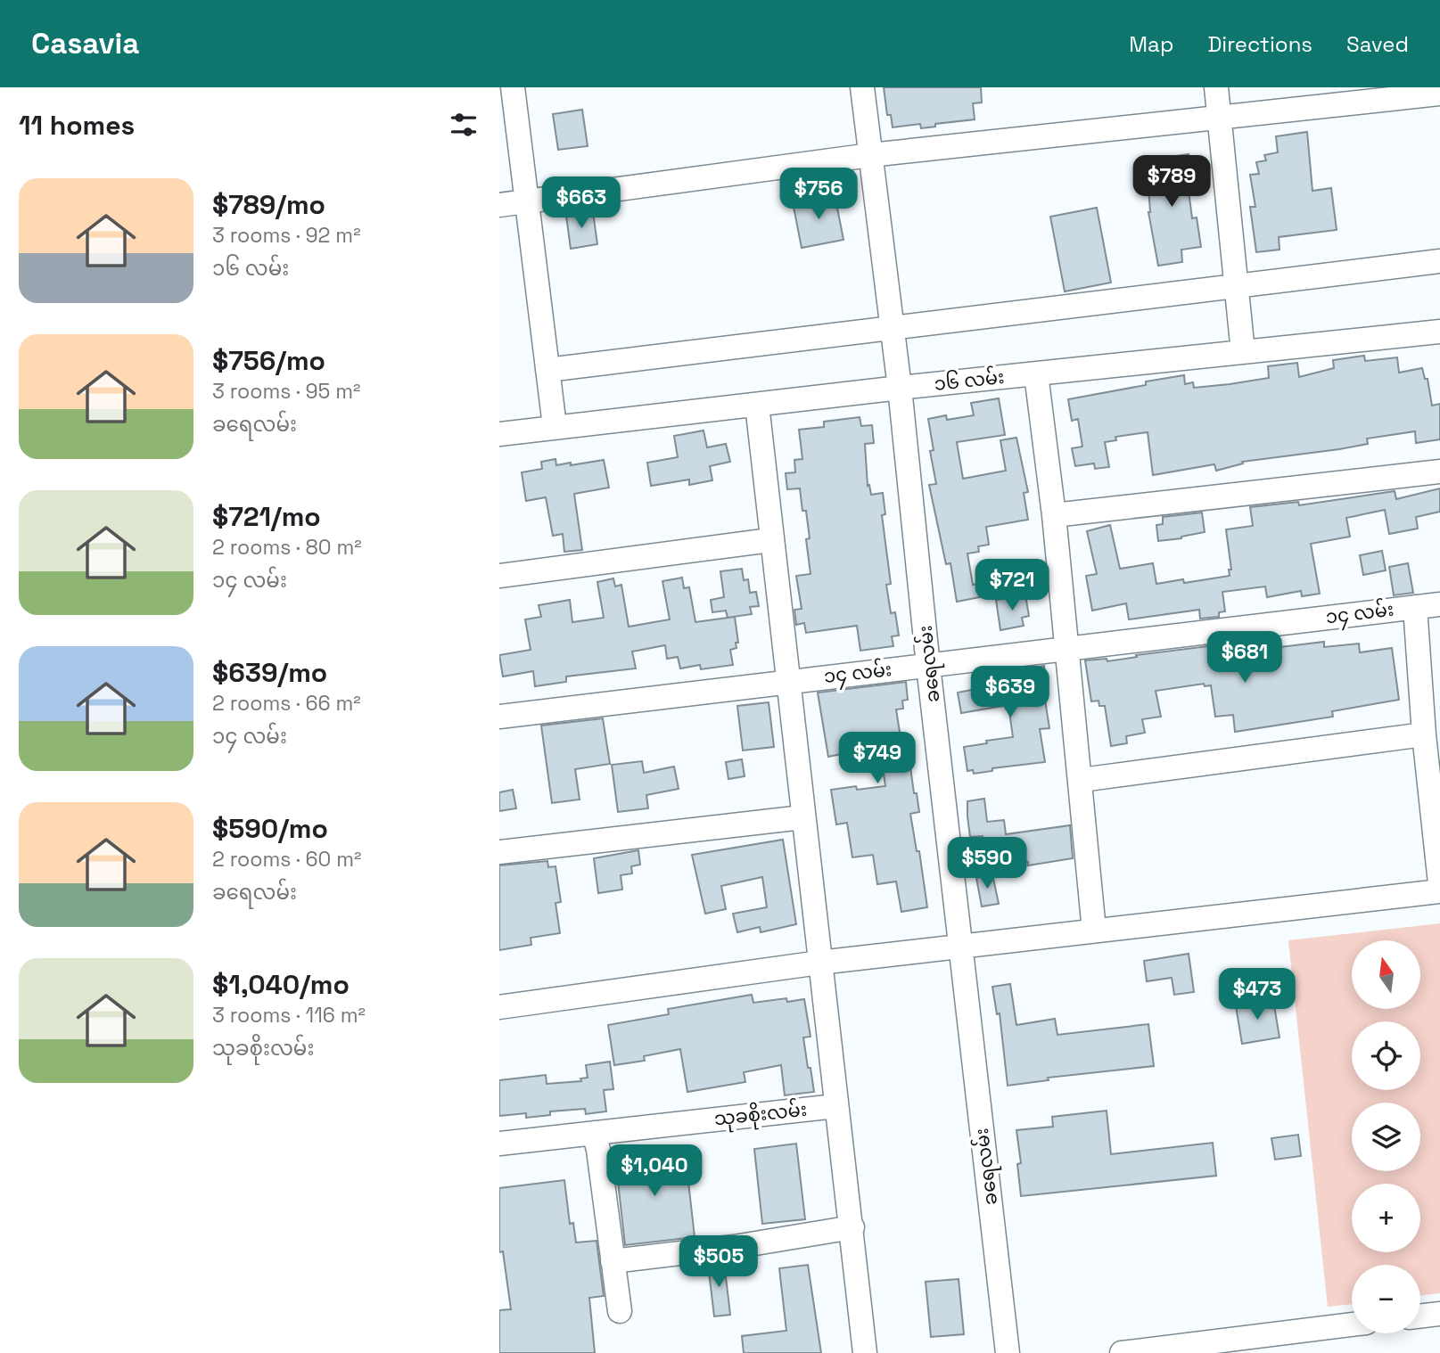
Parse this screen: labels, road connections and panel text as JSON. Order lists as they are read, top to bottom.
{
  "streets": {
    "street": [
      "၁၆ လမ်း",
      "၁၄ လမ်း",
      "ခရေလမ်း",
      "သုခစိုးလမ်း"
    ]
  },
  "crossings": [
    ["၁၆ လမ်း", "ခရေလမ်း"],
    ["၁၄ လမ်း", "ခရေလမ်း"]
  ],
  "north": "top",
  "page": {
    "header": "Casavia",
    "nav": ["Map", "Directions", "Saved"],
    "heading": "11 homes",
    "price": [
      "$789",
      "$756",
      "$663",
      "$721",
      "$681",
      "$639",
      "$749",
      "$590",
      "$473",
      "$1,040",
      "$505"
    ],
    "list": [
      {
        "name": "$789/mo",
        "note": "3 rooms · 92 m² · ၁၆ လမ်း"
      },
      {
        "name": "$756/mo",
        "note": "3 rooms · 95 m² · ခရေလမ်း"
      },
      {
        "name": "$721/mo",
        "note": "2 rooms · 80 m² · ၁၄ လမ်း"
      },
      {
        "name": "$639/mo",
        "note": "2 rooms · 66 m² · ၁၄ လမ်း"
      },
      {
        "name": "$590/mo",
        "note": "2 rooms · 60 m² · ခရေလမ်း"
      },
      {
        "name": "$1,040/mo",
        "note": "3 rooms · 116 m² · သုခစိုးလမ်း"
      }
    ],
    "map_buttons": ["+", "−"]
  }
}
